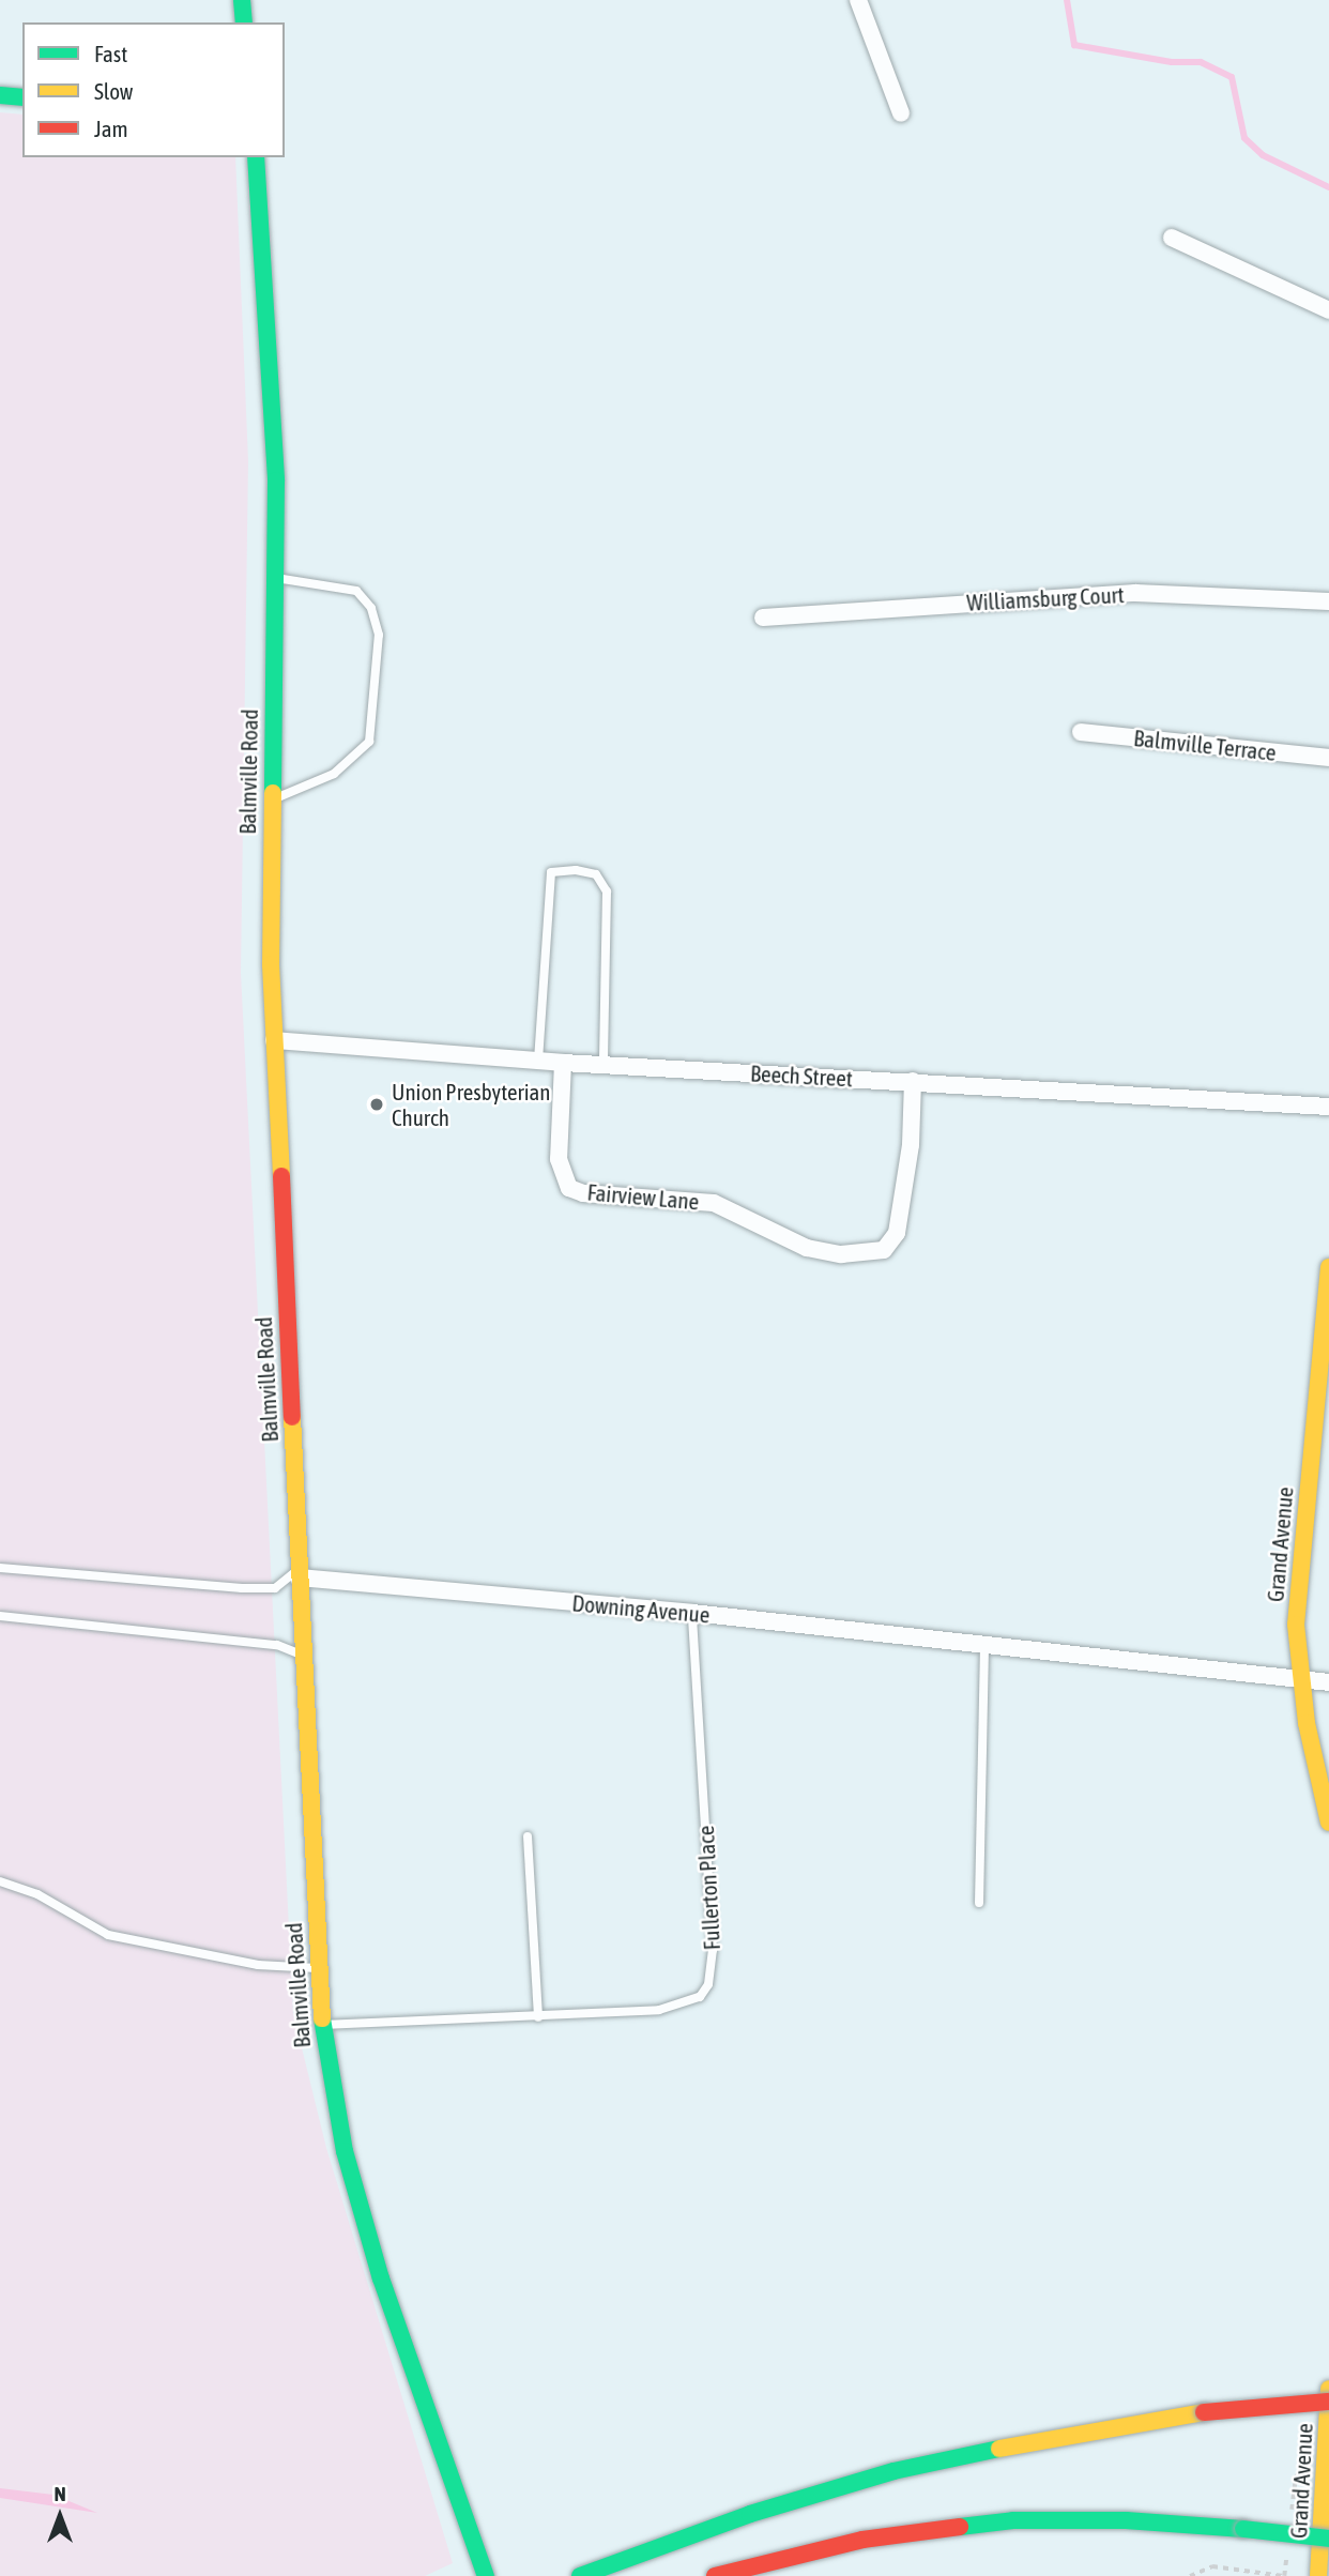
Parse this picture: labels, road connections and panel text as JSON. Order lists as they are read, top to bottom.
{
  "streets": {
    "main road": ["Balmville Road", "Grand Avenue"],
    "street": [
      "Williamsburg Court",
      "Balmville Terrace",
      "Beech Street",
      "Fairview Lane",
      "Downing Avenue"
    ],
    "lane": ["Fullerton Place"]
  },
  "crossings": [
    ["Balmville Road", "Beech Street"],
    ["Balmville Road", "Downing Avenue"],
    ["Balmville Road", "Fullerton Place"],
    ["Beech Street", "Fairview Lane"],
    ["Grand Avenue", "Downing Avenue"],
    ["Downing Avenue", "Fullerton Place"]
  ],
  "places": ["Union Presbyterian Church"],
  "legend": ["Fast", "Slow", "Jam"],
  "north": "top"
}
